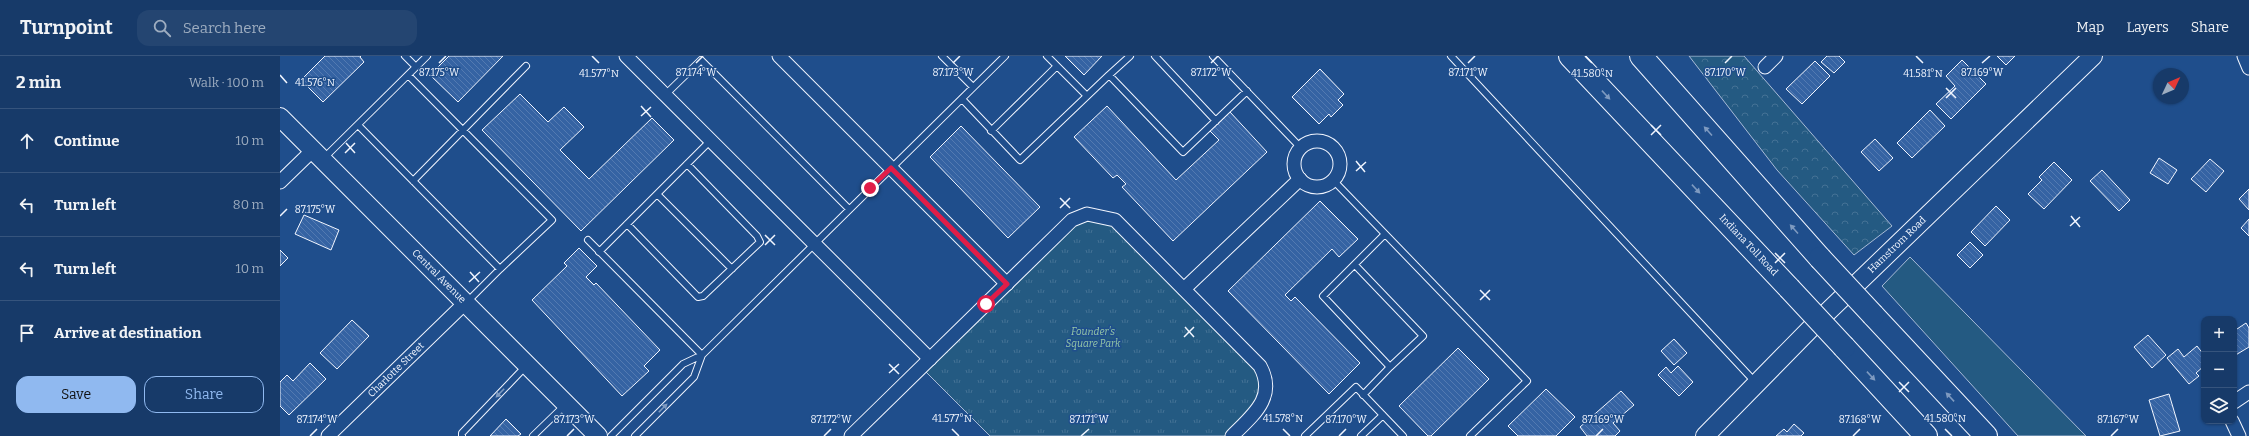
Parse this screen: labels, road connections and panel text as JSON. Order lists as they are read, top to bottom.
{
  "streets": {
    "highway": ["Indiana Toll Road"],
    "street": ["Hamstrom Road", "Central Avenue", "Charlotte Street"]
  },
  "crossings": [
    ["Central Avenue", "Charlotte Street"]
  ],
  "parks": ["Founder's Square Park"],
  "north": "top right",
  "page": {
    "header": "Turnpoint",
    "search": "Search here",
    "nav": ["Map", "Layers", "Share"],
    "heading": ["2 min", "Walk · 100 m"],
    "list": [
      ["Continue", "10 m"],
      ["Turn left", "80 m"],
      ["Turn left", "10 m"],
      "Arrive at destination"
    ],
    "map_buttons": ["+", "−"],
    "buttons": ["Save", "Share"]
  },
  "coordinates": [
    "87.175°W",
    "87.174°W",
    "87.173°W",
    "87.172°W",
    "87.171°W",
    "87.170°W",
    "87.169°W",
    "41.577°N",
    "41.580°N",
    "41.581°N",
    "41.576°N",
    "41.578°N",
    "87.168°W",
    "87.167°W"
  ]
}
